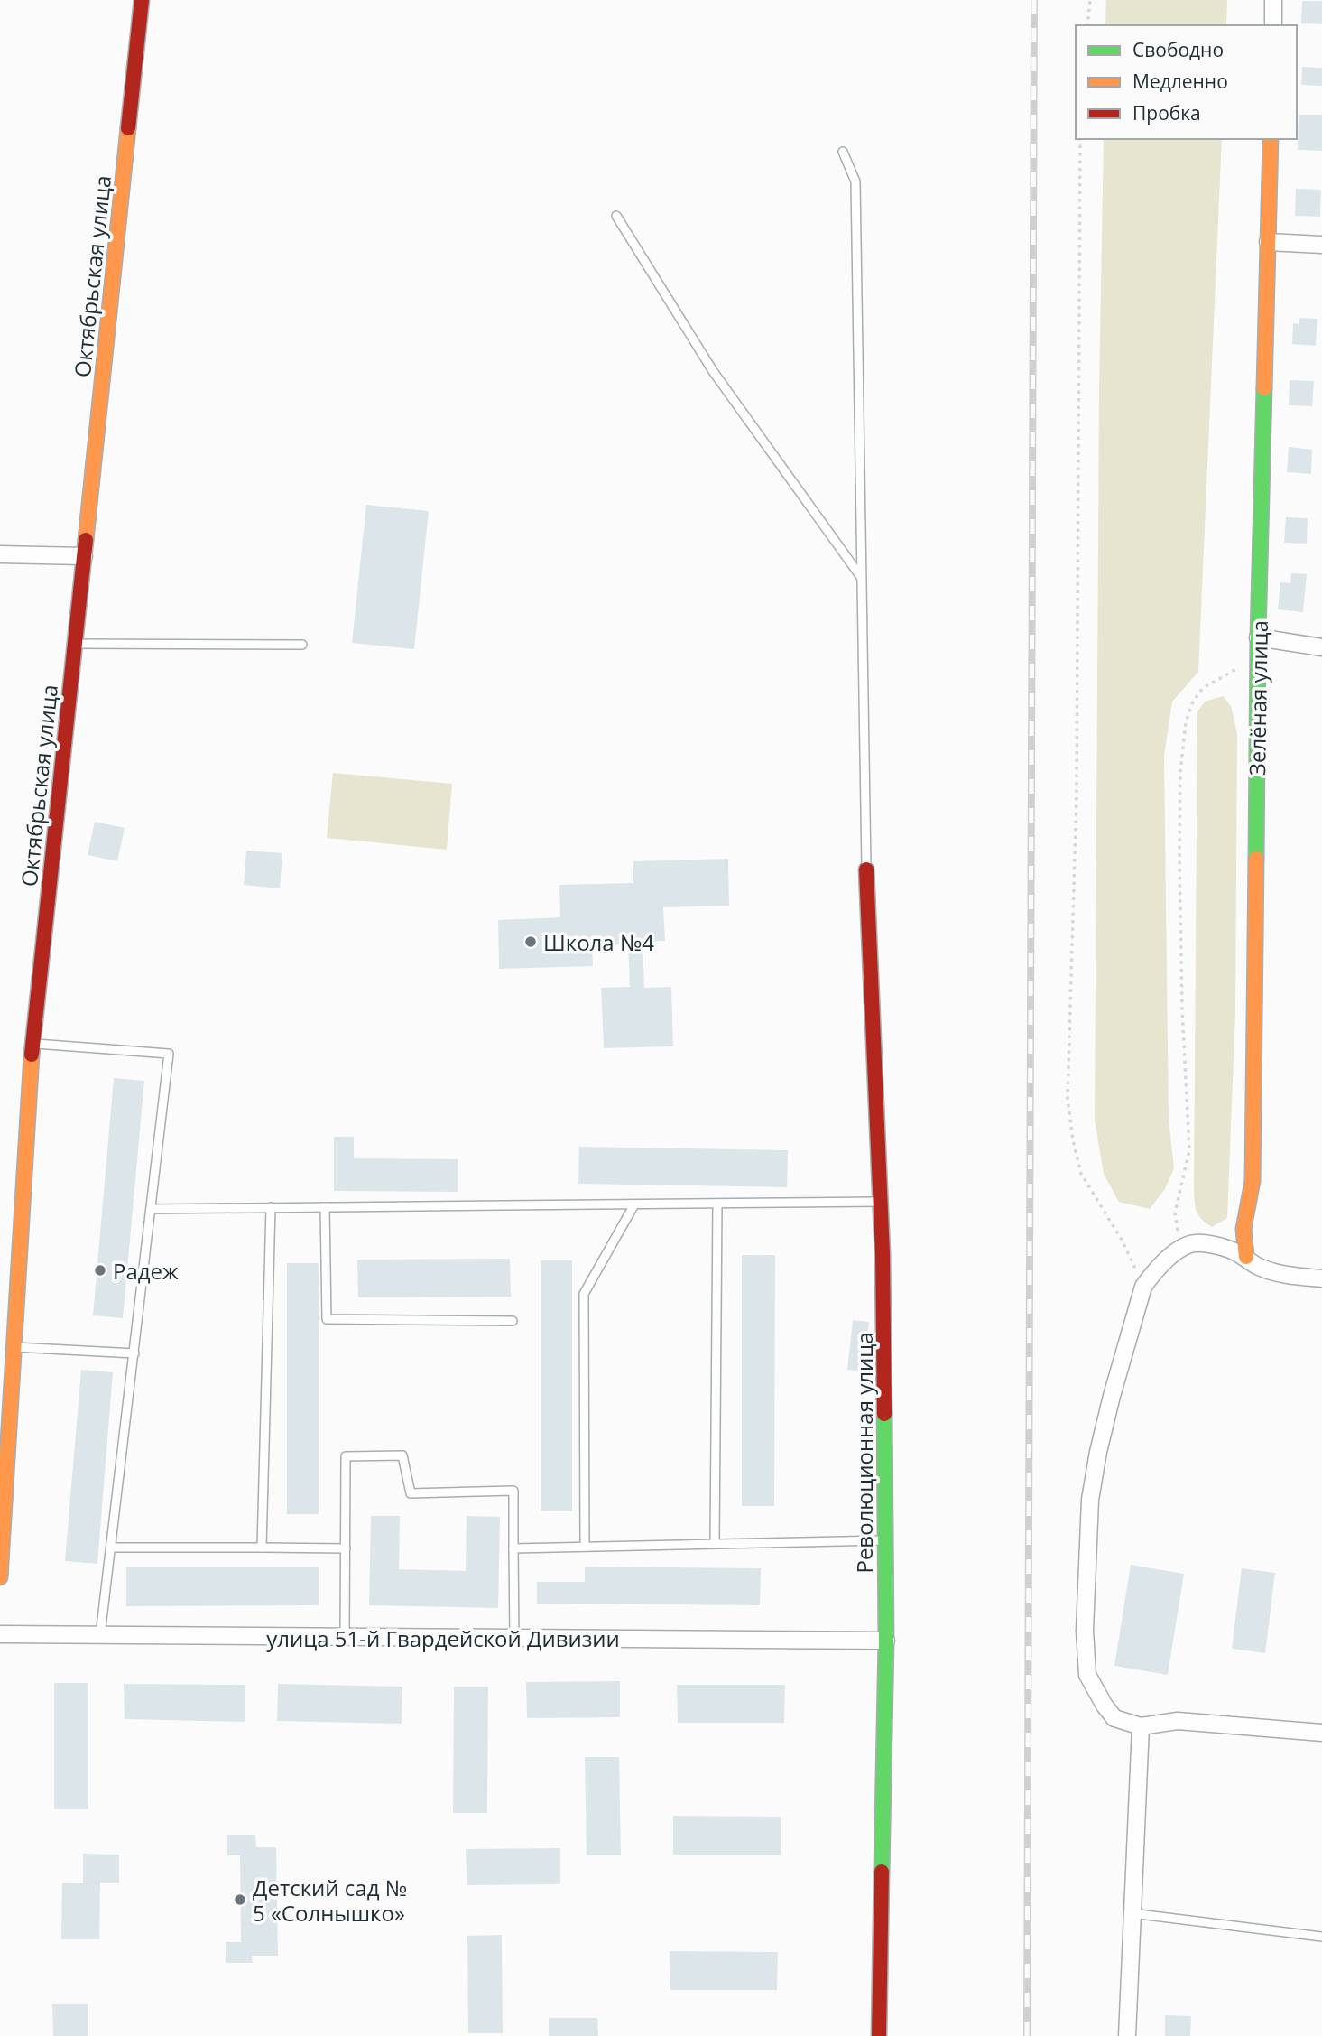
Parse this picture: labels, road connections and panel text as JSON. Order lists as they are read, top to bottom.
{
  "streets": {
    "street": [
      "Октябрьская улица",
      "Зелёная улица",
      "Революционная улица",
      "улица 51-й Гвардейской Дивизии"
    ]
  },
  "crossings": [
    ["Революционная улица", "улица 51-й Гвардейской Дивизии"]
  ],
  "places": ["Школа №4", "Радеж", "Детский сад № 5 «Солнышко»"],
  "legend": ["Свободно", "Медленно", "Пробка"]
}
